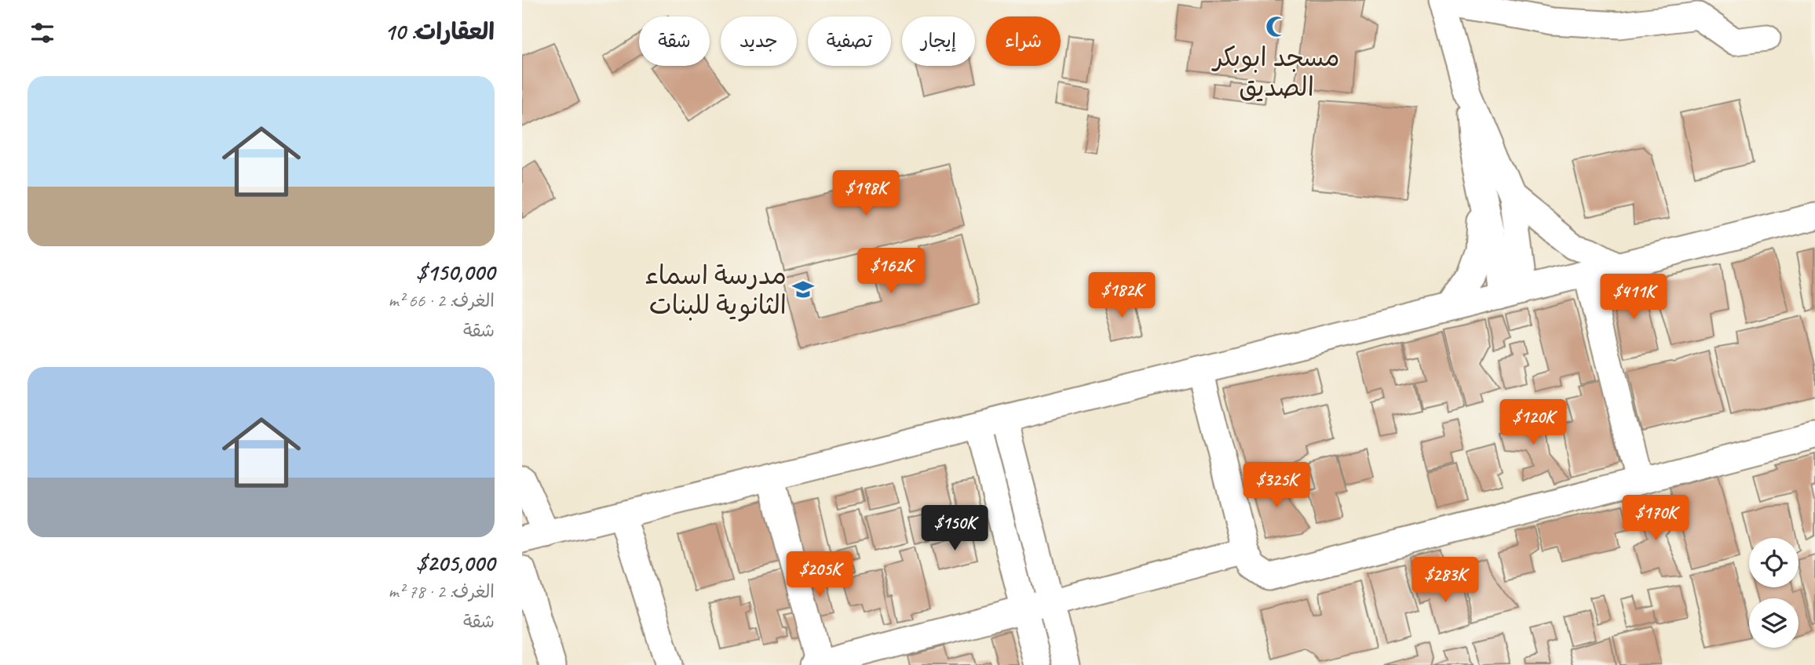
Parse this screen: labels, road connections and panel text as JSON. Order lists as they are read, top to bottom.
{
  "places": {
    "mosque": ["مسجد ابوبكر الصديق"],
    "school or university": ["مدرسة اسماء الثانوية للبنات"]
  },
  "page": {
    "heading": "العقارات: 10",
    "chip": [
      "شراء",
      "إيجار",
      "تصفية",
      "جديد",
      "شقة"
    ],
    "list": [
      {
        "name": "$150,000",
        "note": "الغرف: 2 · 66 m² · شقة"
      },
      {
        "name": "$205,000",
        "note": "الغرف: 2 · 78 m² · شقة"
      }
    ],
    "price": [
      "$198K",
      "$162K",
      "$182K",
      "$411K",
      "$120K",
      "$325K",
      "$170K",
      "$150K",
      "$205K",
      "$283K"
    ]
  }
}
